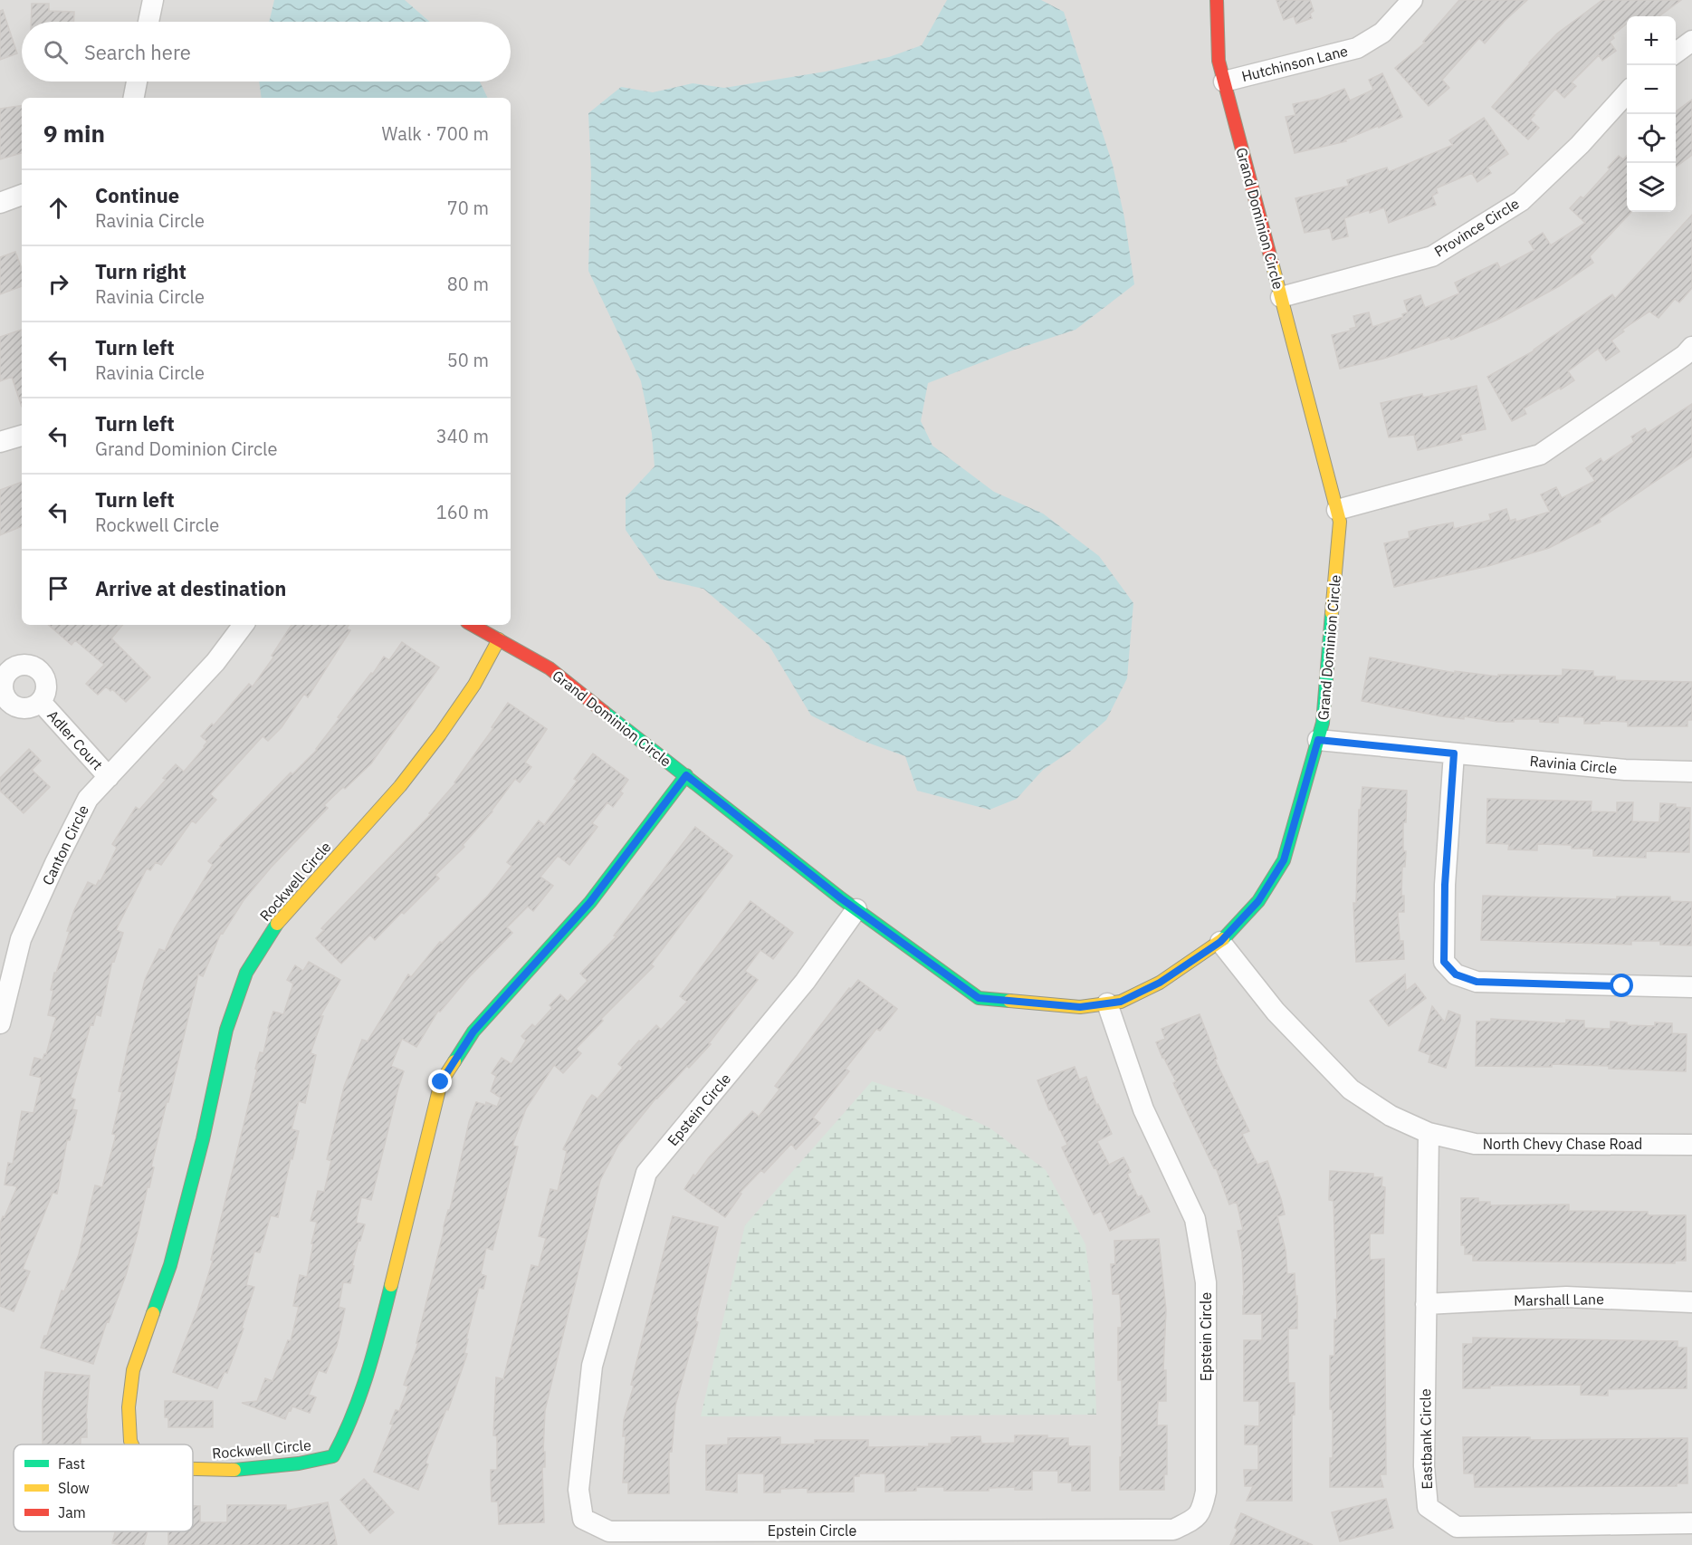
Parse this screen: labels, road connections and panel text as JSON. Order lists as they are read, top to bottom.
{
  "streets": {
    "street": [
      "Hutchinson Lane",
      "Grand Dominion Circle",
      "Province Circle",
      "Adler Court",
      "Ravinia Circle",
      "Canton Circle",
      "Rockwell Circle",
      "Epstein Circle",
      "North Chevy Chase Road",
      "Marshall Lane",
      "Eastbank Circle"
    ]
  },
  "crossings": [
    ["Hutchinson Lane", "Grand Dominion Circle"],
    ["Grand Dominion Circle", "Province Circle"],
    ["Grand Dominion Circle", "Ravinia Circle"],
    ["Grand Dominion Circle", "Rockwell Circle"],
    ["Grand Dominion Circle", "Epstein Circle"],
    ["Grand Dominion Circle", "North Chevy Chase Road"],
    ["Adler Court", "Canton Circle"],
    ["North Chevy Chase Road", "Eastbank Circle"],
    ["Marshall Lane", "Eastbank Circle"]
  ],
  "legend": ["Fast", "Slow", "Jam"],
  "page": {
    "map_buttons": ["+", "−"],
    "search": "Search here",
    "heading": ["9 min", "Walk · 700 m"],
    "list": [
      ["Continue", "Ravinia Circle", "70 m"],
      ["Turn right", "Ravinia Circle", "80 m"],
      ["Turn left", "Ravinia Circle", "50 m"],
      ["Turn left", "Grand Dominion Circle", "340 m"],
      ["Turn left", "Rockwell Circle", "160 m"],
      "Arrive at destination"
    ]
  }
}
